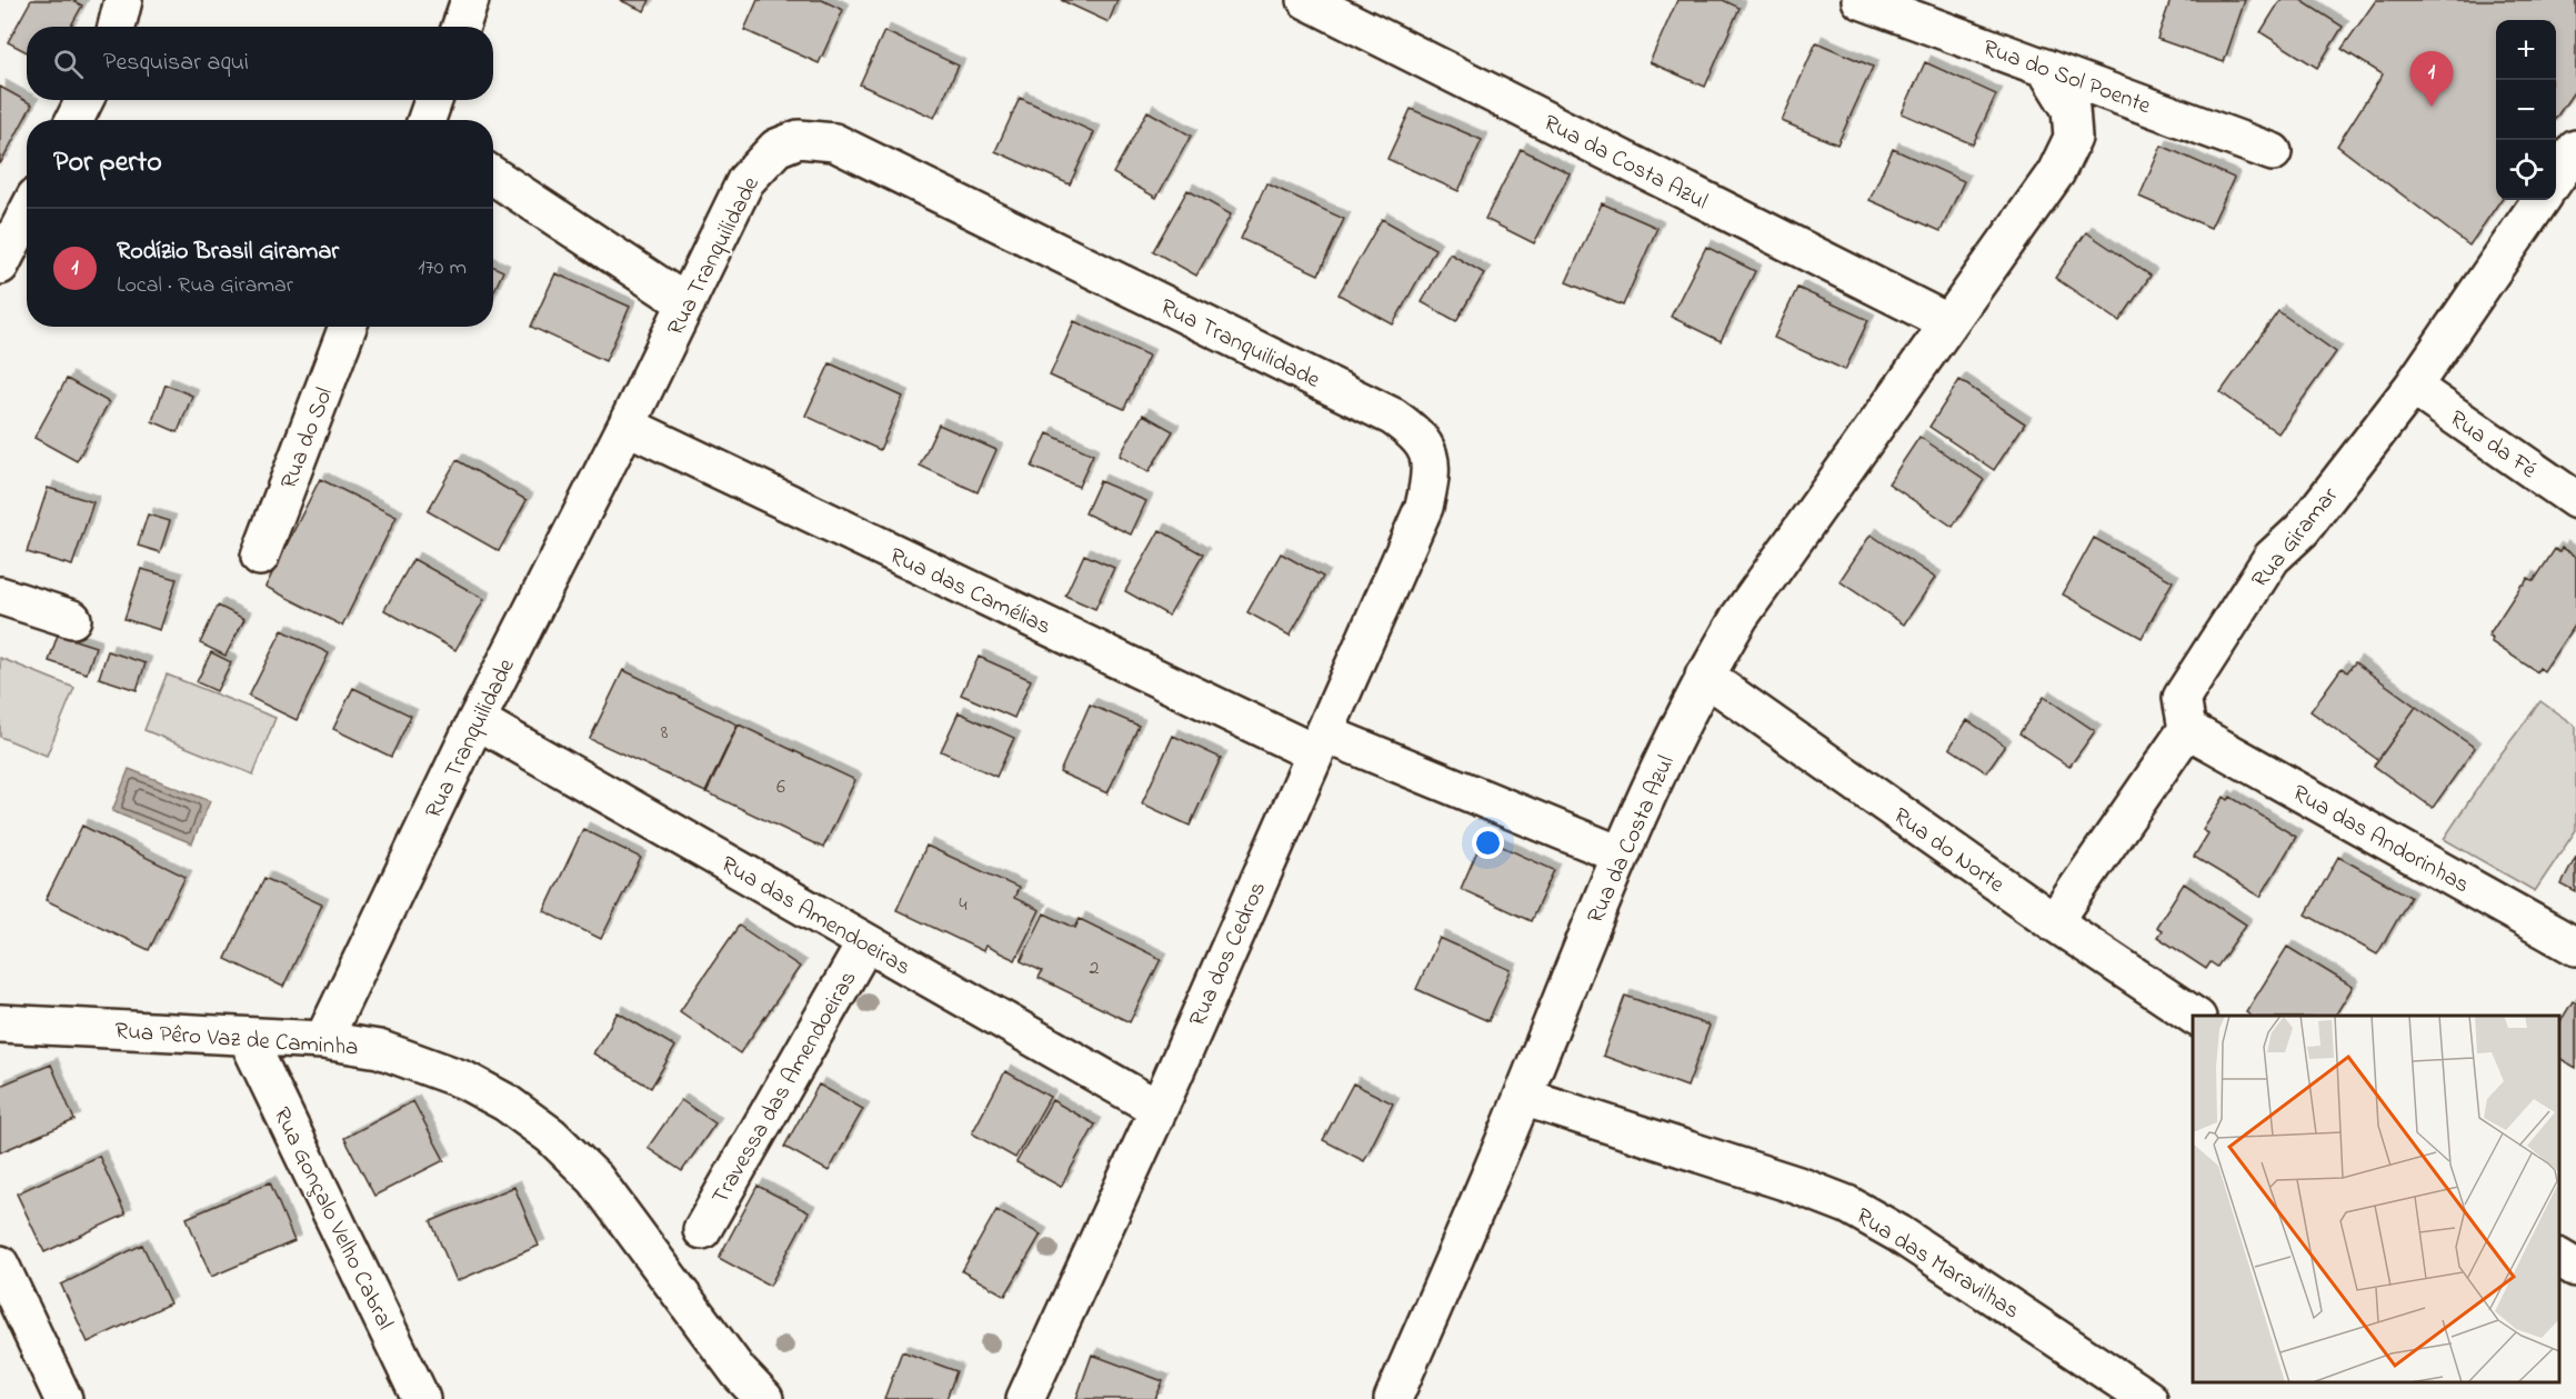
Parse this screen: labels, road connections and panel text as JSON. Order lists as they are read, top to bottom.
{
  "streets": {
    "street": [
      "Rua do Sol Poente",
      "Rua da Costa Azul",
      "Rua Tranquilidade",
      "Rua do Sol",
      "Rua da Fé",
      "Rua Giramar",
      "Rua das Camélias",
      "Rua das Andorinhas",
      "Rua do Norte",
      "Rua das Amendoeiras",
      "Rua dos Cedros",
      "Rua Pêro Vaz de Caminha",
      "Travessa das Amendoeiras",
      "Rua Gonçalo Velho Cabral",
      "Rua das Maravilhas"
    ]
  },
  "crossings": [
    ["Rua do Sol Poente", "Rua da Costa Azul"],
    ["Rua da Costa Azul", "Rua das Camélias"],
    ["Rua da Costa Azul", "Rua do Norte"],
    ["Rua da Costa Azul", "Rua das Maravilhas"],
    ["Rua Tranquilidade", "Rua das Camélias"],
    ["Rua Tranquilidade", "Rua das Amendoeiras"],
    ["Rua Tranquilidade", "Rua dos Cedros"],
    ["Rua Tranquilidade", "Rua Pêro Vaz de Caminha"],
    ["Rua da Fé", "Rua Giramar"],
    ["Rua Giramar", "Rua das Andorinhas"],
    ["Rua das Camélias", "Rua dos Cedros"],
    ["Rua das Amendoeiras", "Rua dos Cedros"],
    ["Rua das Amendoeiras", "Travessa das Amendoeiras"],
    ["Rua Pêro Vaz de Caminha", "Rua Gonçalo Velho Cabral"]
  ],
  "house_numbers": [
    "8",
    "6",
    "4",
    "2"
  ],
  "page": {
    "map_buttons": ["+", "−"],
    "search": "Pesquisar aqui",
    "pins": "1",
    "heading": "Por perto",
    "list": [
      {
        "mark": "1",
        "name": "Rodízio Brasil Giramar",
        "note": "Local · Rua Giramar",
        "value": "170 m"
      }
    ]
  }
}
